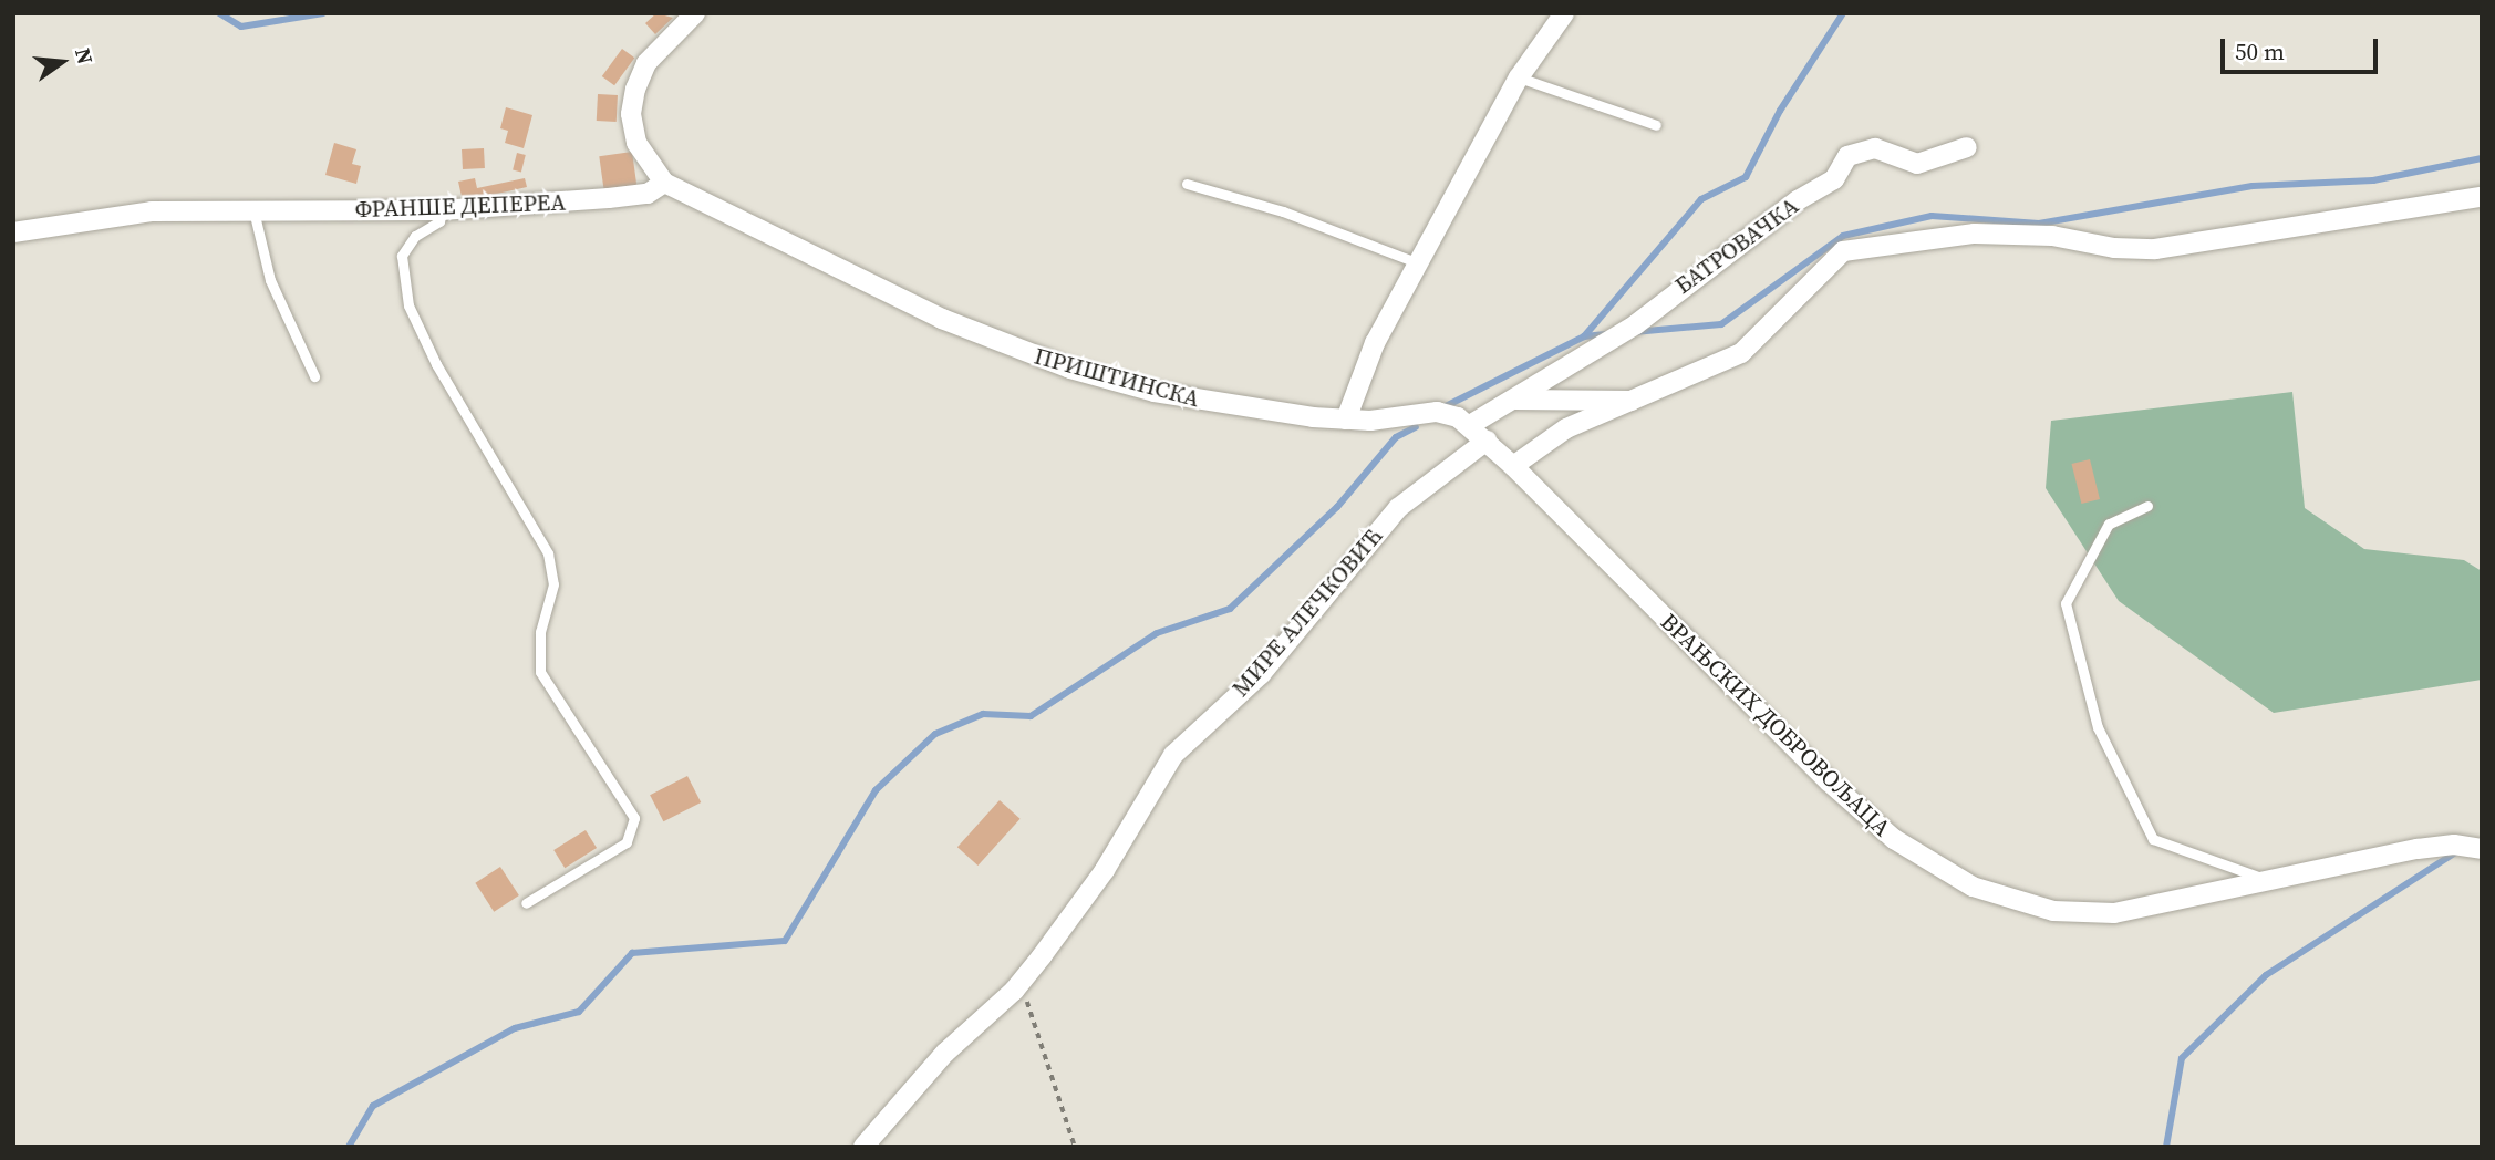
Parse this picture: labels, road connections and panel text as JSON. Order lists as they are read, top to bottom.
{
  "streets": {
    "street": [
      "ФРАНШЕ ДЕПЕРЕА",
      "БАТРОВАЧКА",
      "ПРИШТИНСКА",
      "МИРЕ АЛЕЧКОВИЋ",
      "ВРАЊСКИХ ДОБРОВОЉАЦА"
    ]
  },
  "crossings": [
    ["ФРАНШЕ ДЕПЕРЕА", "ПРИШТИНСКА"],
    ["БАТРОВАЧКА", "ПРИШТИНСКА"],
    ["ПРИШТИНСКА", "МИРЕ АЛЕЧКОВИЋ"],
    ["ПРИШТИНСКА", "ВРАЊСКИХ ДОБРОВОЉАЦА"],
    ["МИРЕ АЛЕЧКОВИЋ", "ВРАЊСКИХ ДОБРОВОЉАЦА"]
  ],
  "scale_bar": "50 m",
  "north": "right"
}
